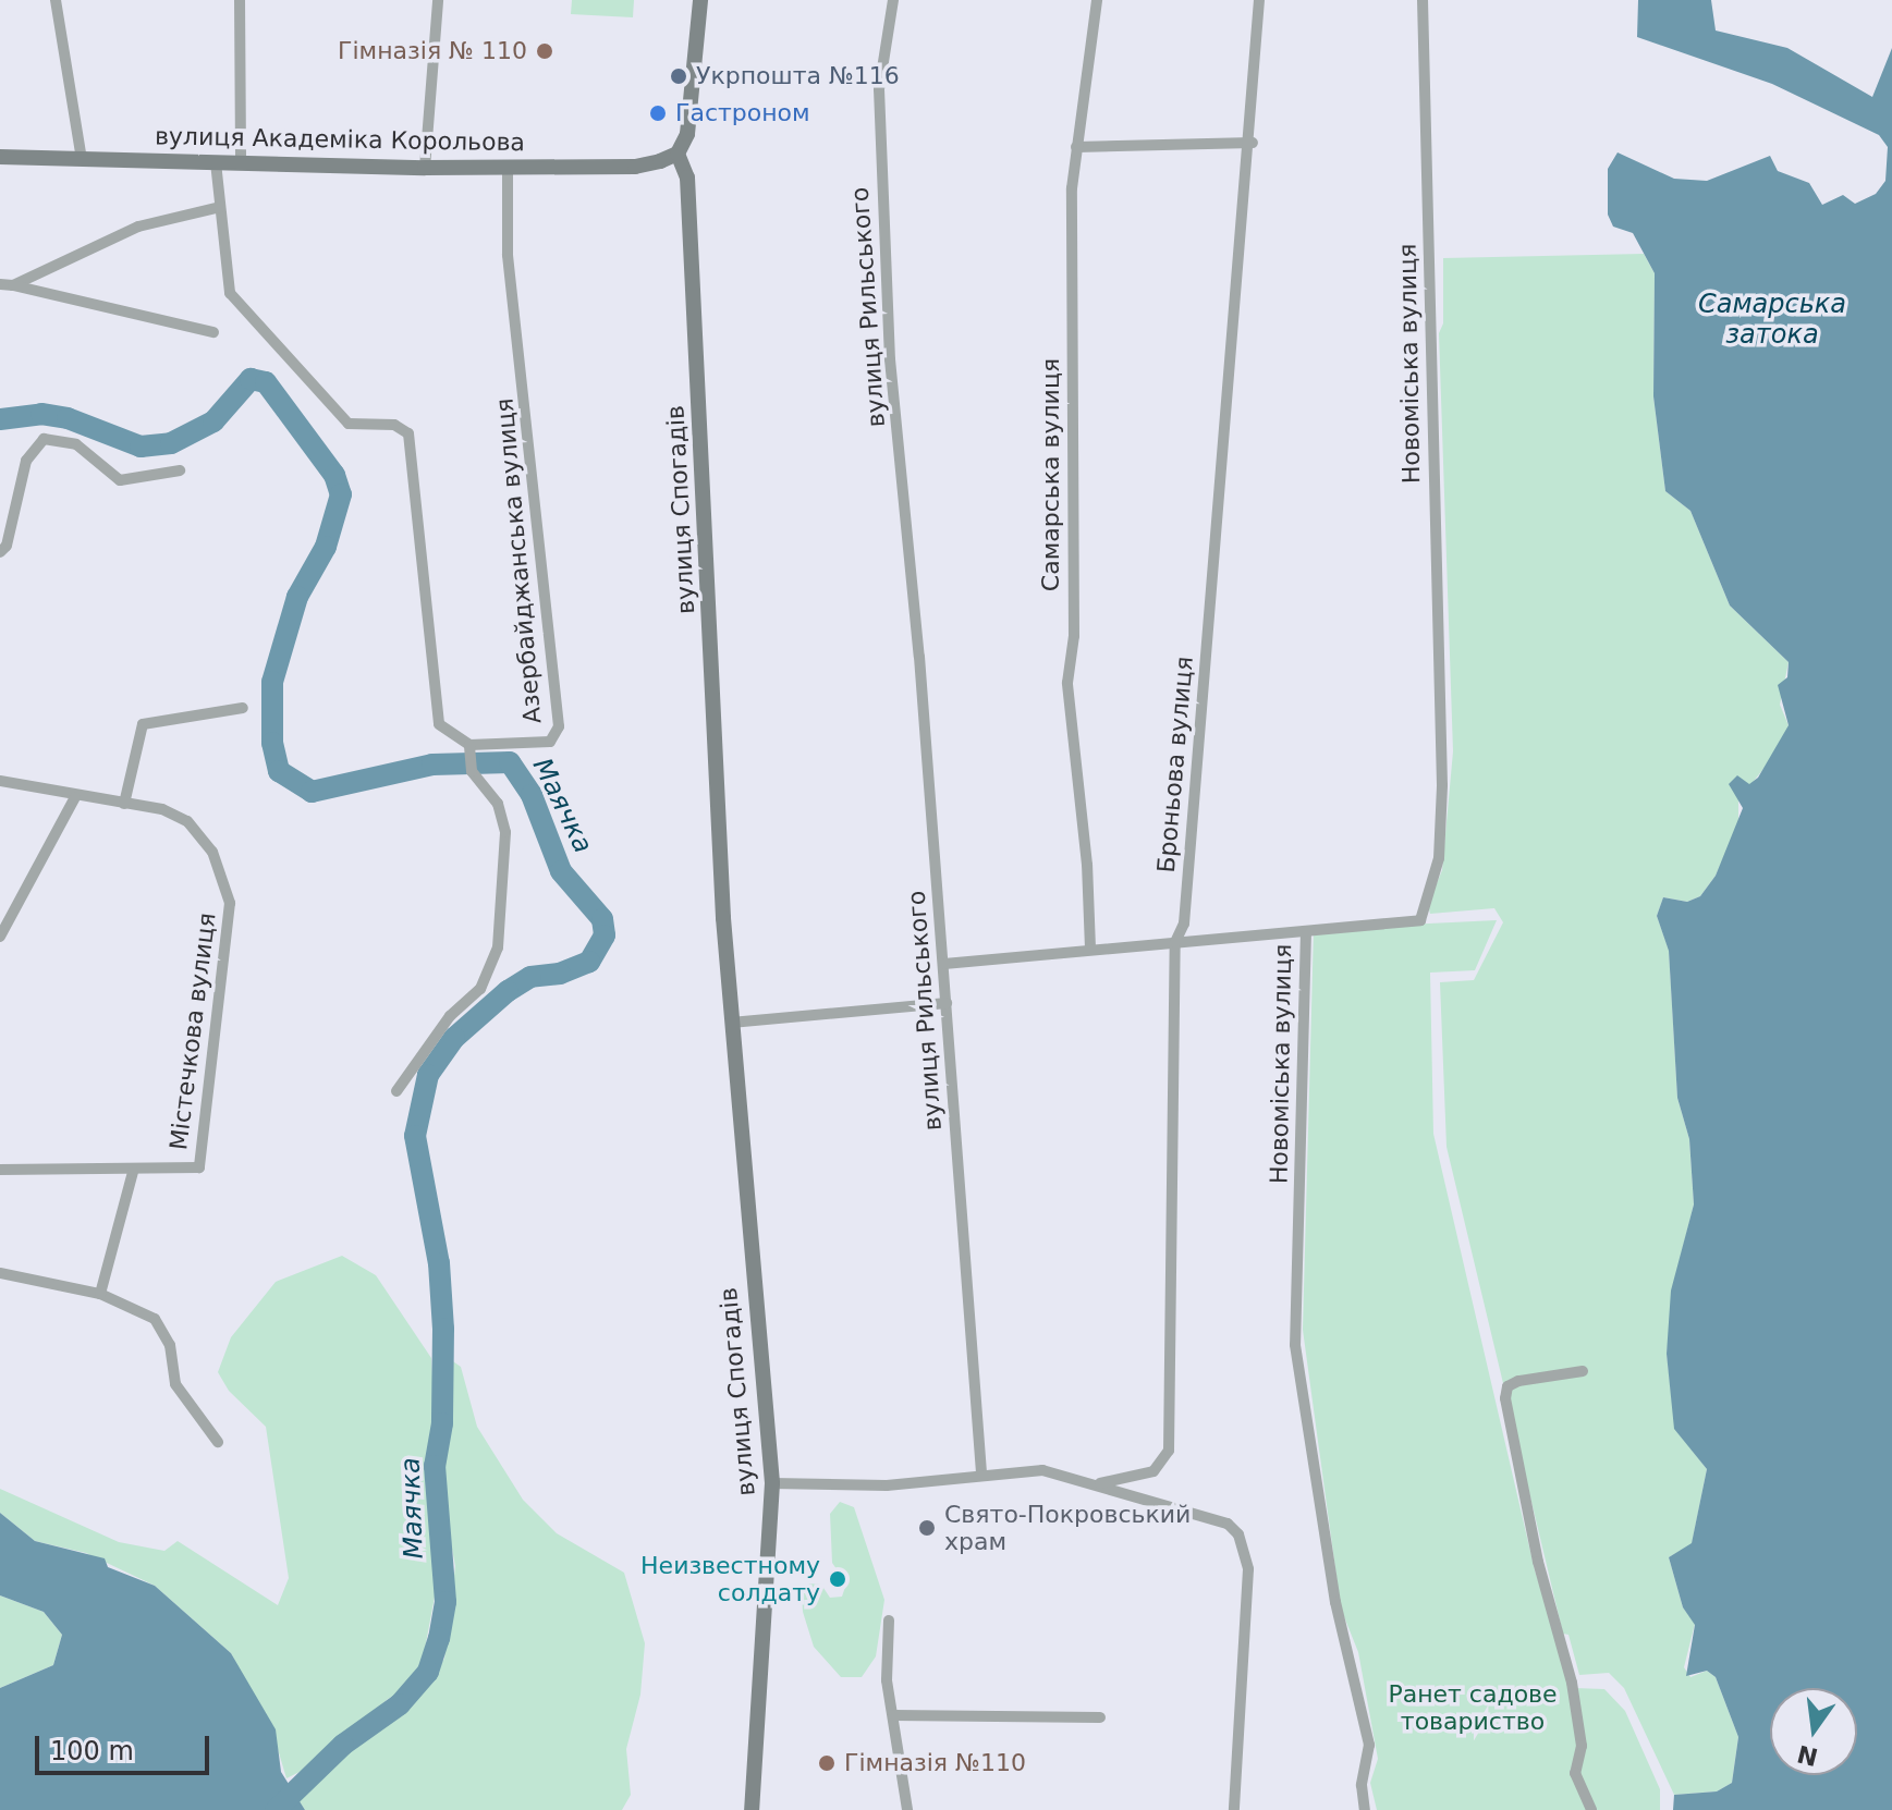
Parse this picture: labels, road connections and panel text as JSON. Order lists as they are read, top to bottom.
{
  "streets": {
    "street": [
      "вулиця Академіка Корольова",
      "вулиця Рильського",
      "Новоміська вулиця",
      "Самарська вулиця",
      "вулиця Спогадів",
      "Азербайджанська вулиця",
      "Броньова вулиця",
      "Містечкова вулиця"
    ]
  },
  "crossings": [
    ["вулиця Академіка Корольова", "вулиця Спогадів"],
    ["вулиця Академіка Корольова", "Азербайджанська вулиця"]
  ],
  "water": ["Самарська затока", "Маячка"],
  "parks": ["Ранет садове товариство"],
  "places": [
    "Гімназія № 110",
    "Укрпошта №116",
    "Гастроном",
    "Свято-Покровський храм",
    "Неизвестному солдату",
    "Гімназія №110"
  ],
  "scale_bar": "100 m",
  "north": "bottom"
}
